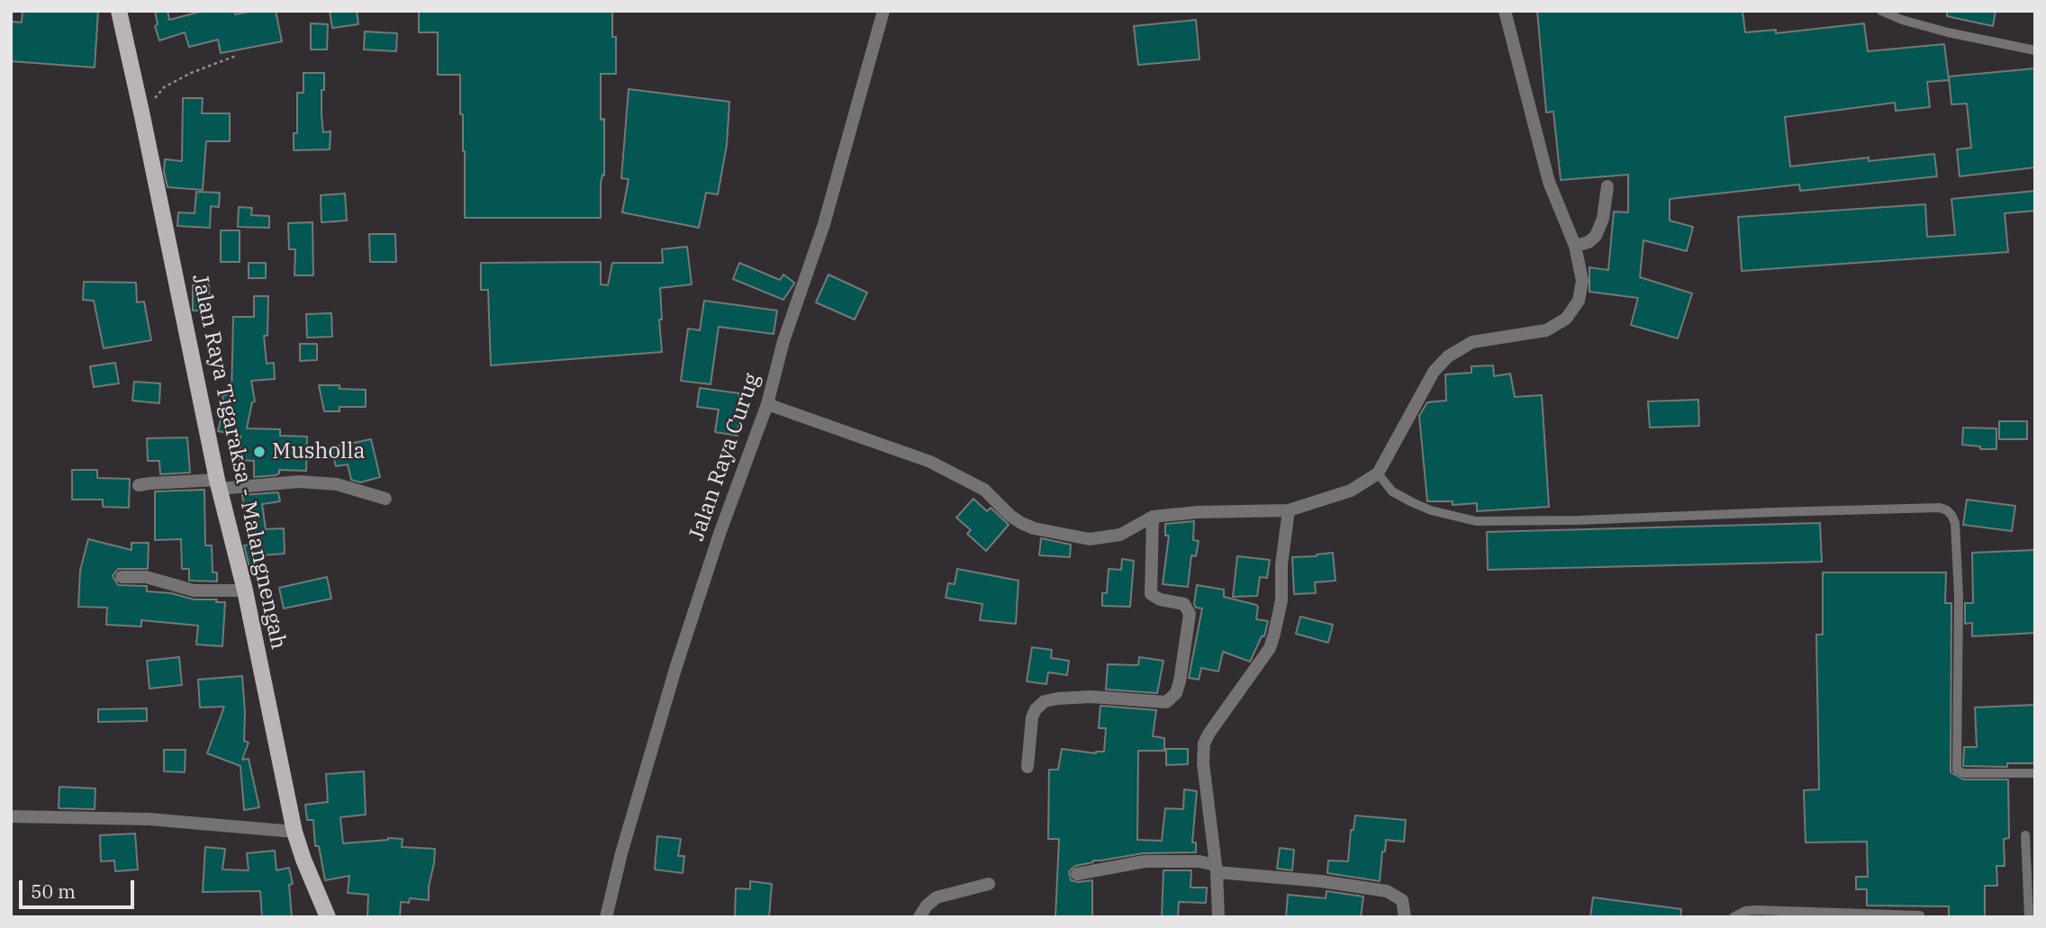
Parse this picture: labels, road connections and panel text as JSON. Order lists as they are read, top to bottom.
{
  "streets": {
    "main road": ["Jalan Raya Tigaraksa - Malangnengah"],
    "street": ["Jalan Raya Curug"]
  },
  "places": ["Musholla"],
  "scale_bar": "50 m"
}
